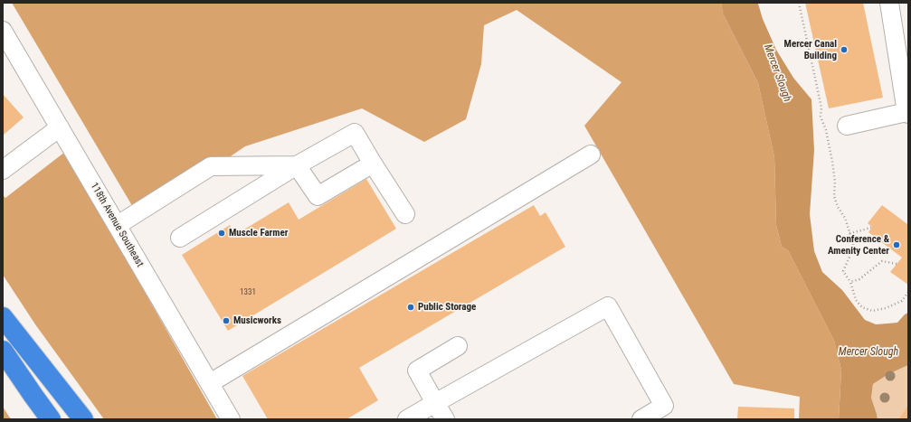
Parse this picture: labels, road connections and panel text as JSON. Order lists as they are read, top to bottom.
{
  "streets": {
    "street": ["118th Avenue Southeast"]
  },
  "water": ["Mercer Slough"],
  "places": [
    "Mercer Canal Building",
    "Muscle Farmer",
    "Conference & Amenity Center",
    "Public Storage",
    "Musicworks"
  ],
  "house_numbers": ["1331"]
}
